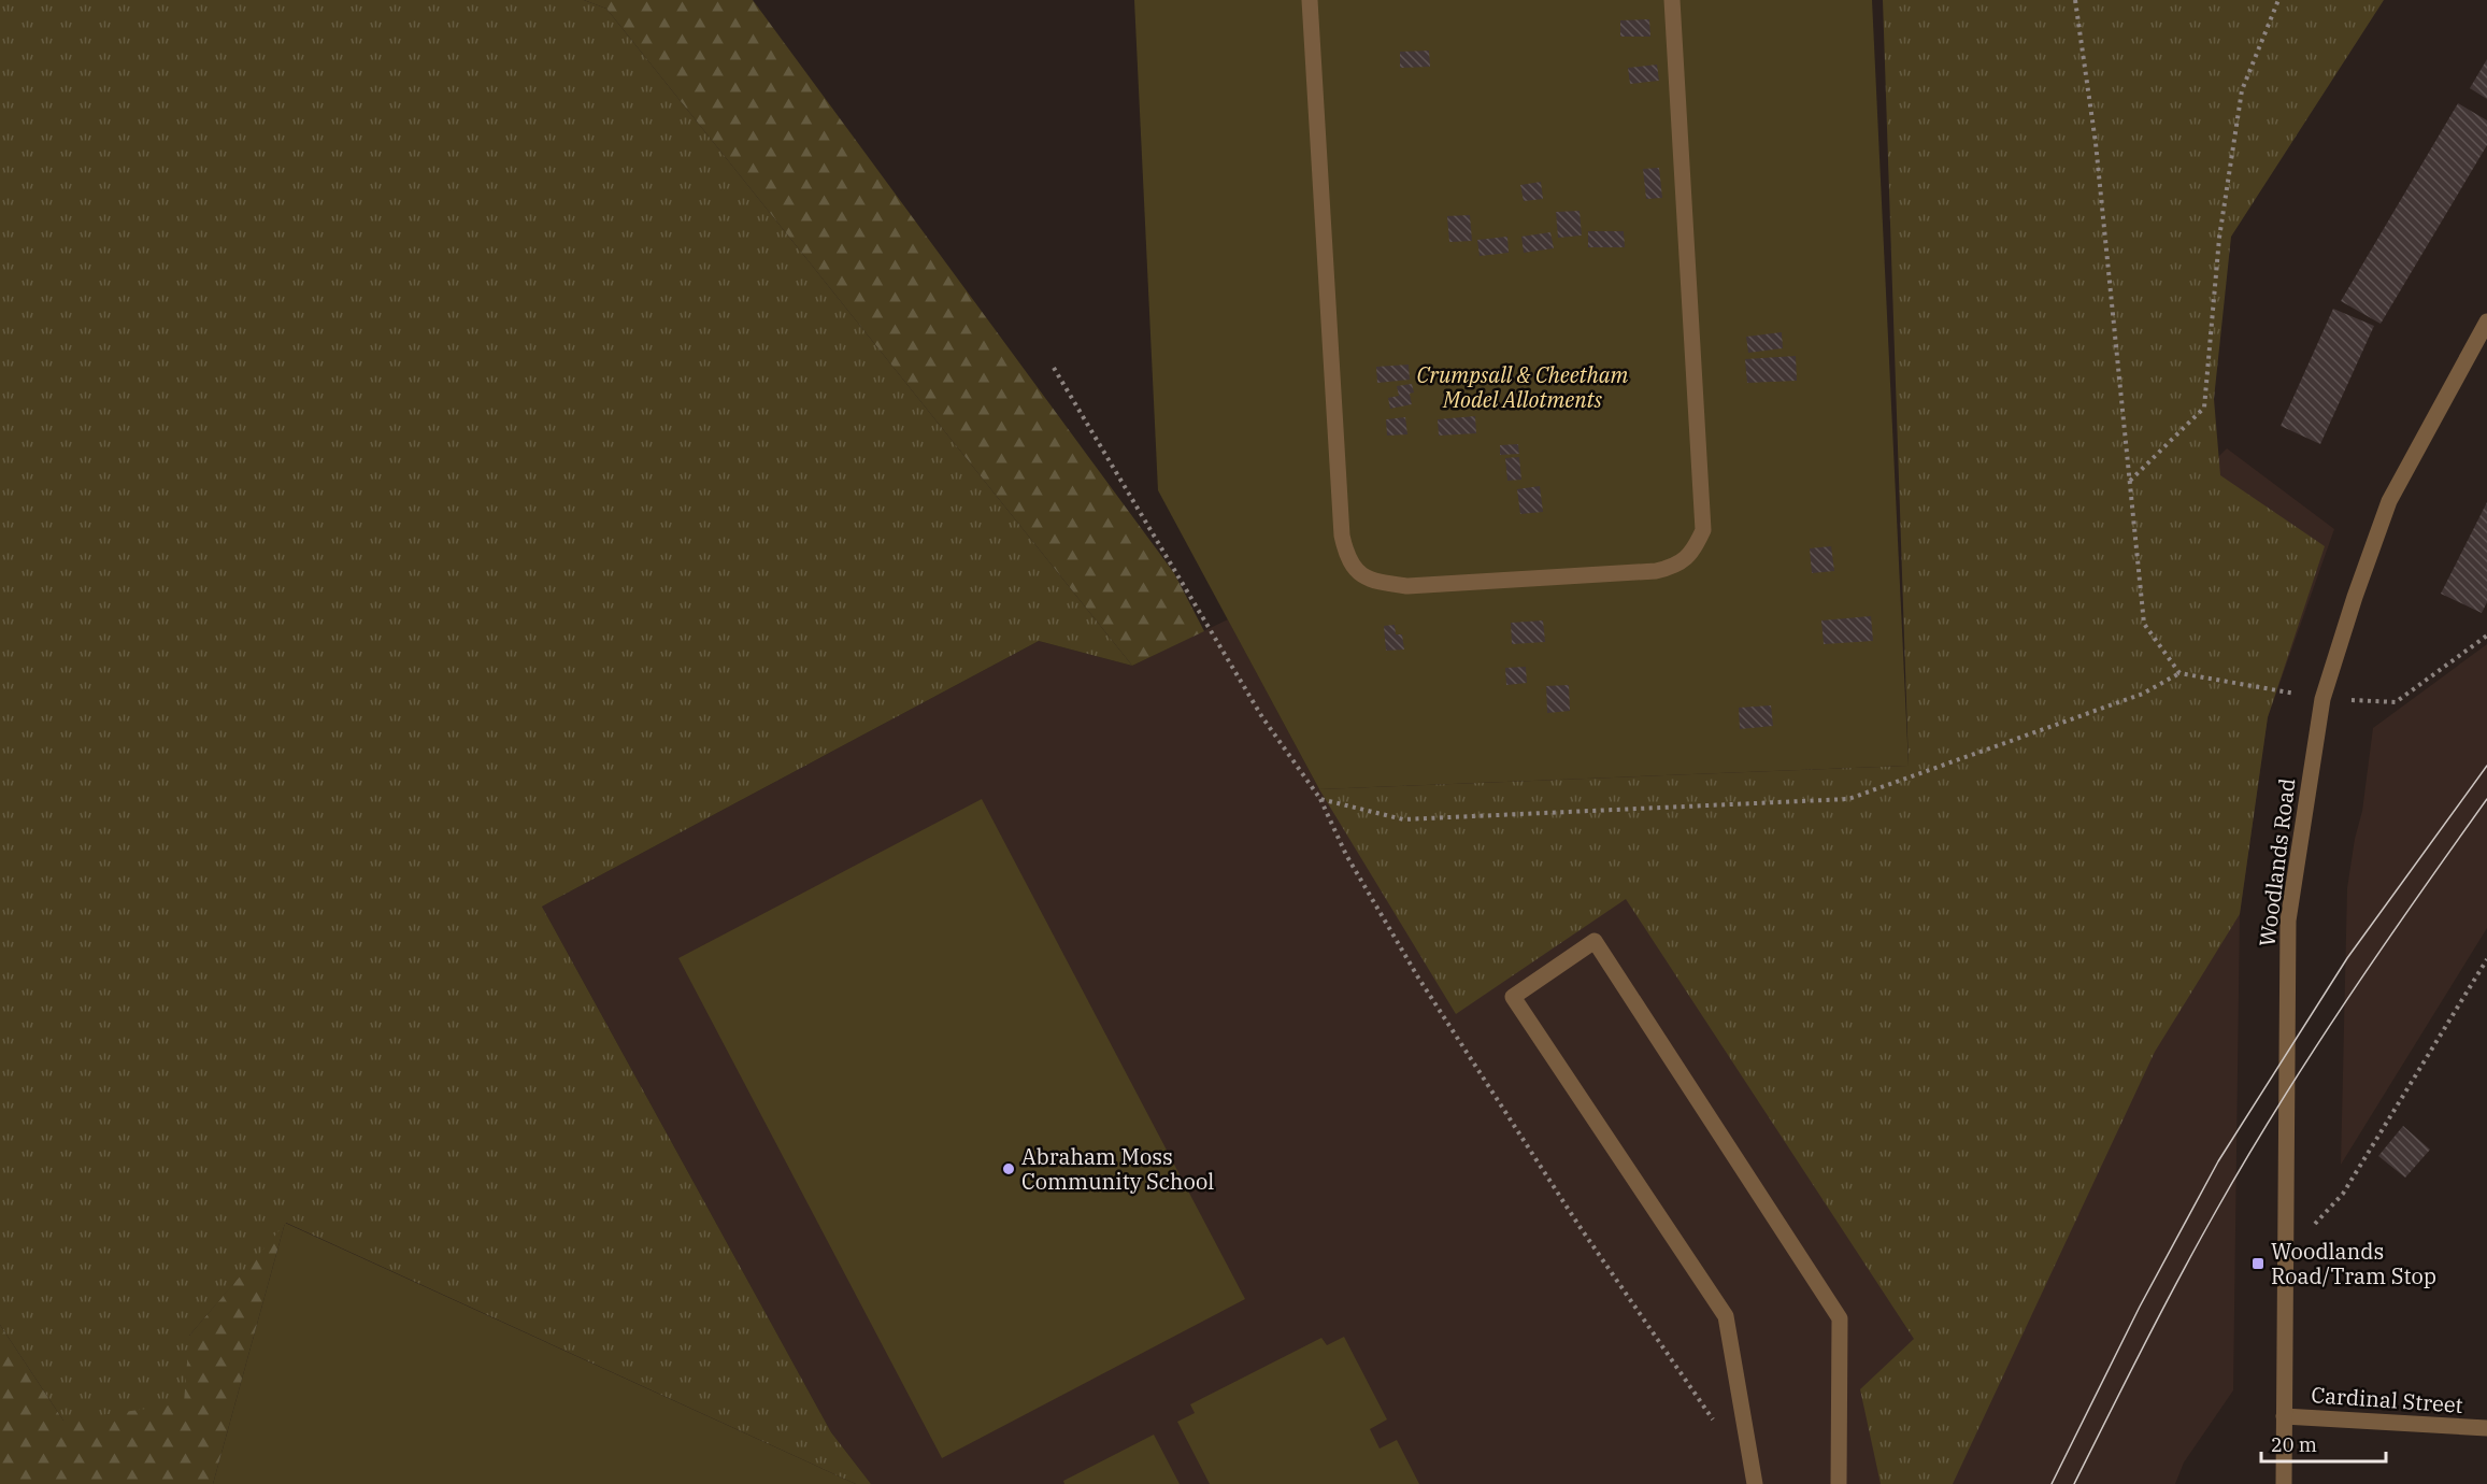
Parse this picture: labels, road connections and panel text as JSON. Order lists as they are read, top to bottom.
{
  "streets": {
    "street": ["Woodlands Road", "Cardinal Street"]
  },
  "crossings": [
    ["Woodlands Road", "Cardinal Street"]
  ],
  "parks": ["Crumpsall & Cheetham Model Allotments"],
  "places": {
    "other": ["Abraham Moss Community School"],
    "transit": ["Woodlands Road/Tram Stop"]
  },
  "scale_bar": "20 m"
}
